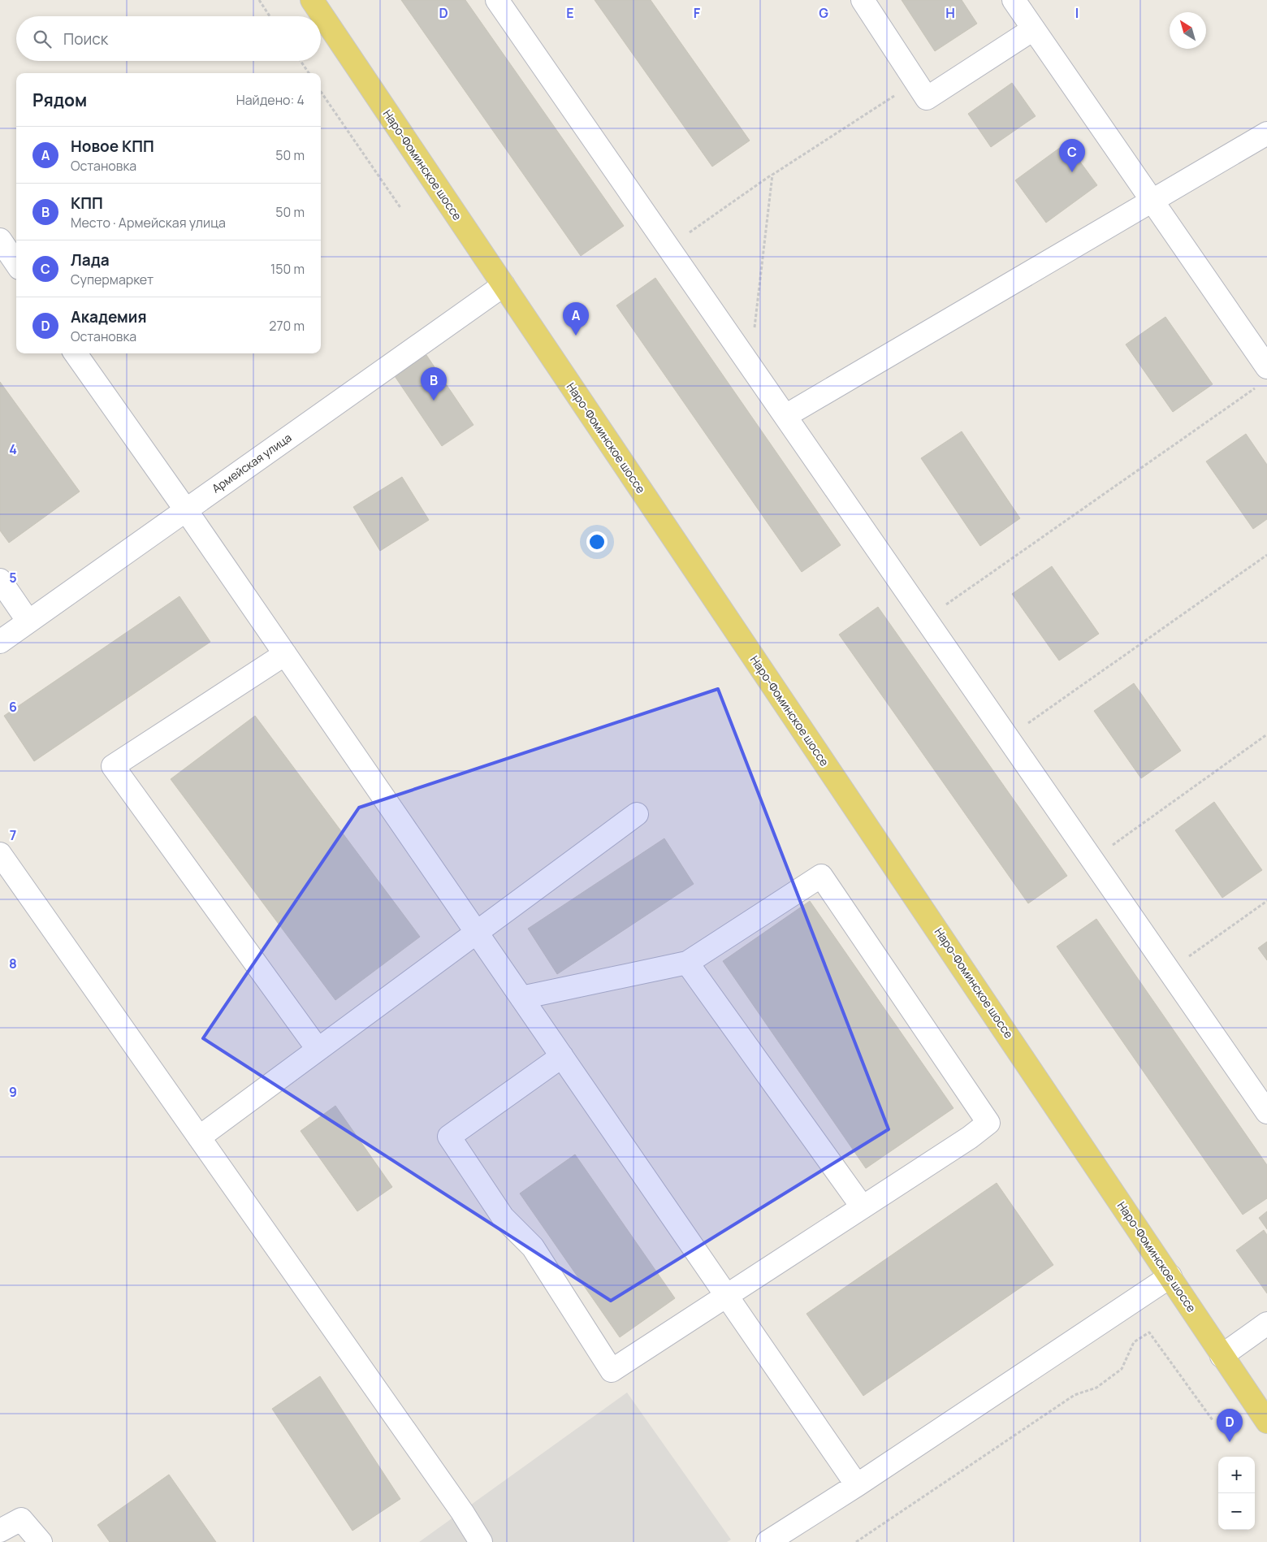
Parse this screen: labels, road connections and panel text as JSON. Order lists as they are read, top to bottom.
{
  "streets": {
    "main road": ["Наро-Фоминское шоссе"],
    "street": ["Армейская улица"]
  },
  "crossings": [
    ["Наро-Фоминское шоссе", "Армейская улица"]
  ],
  "north": "top left",
  "page": {
    "search": "Поиск",
    "heading": ["Рядом", "Найдено: 4"],
    "list": [
      {
        "mark": "A",
        "name": "Новое КПП",
        "note": "Остановка",
        "value": "50 m"
      },
      {
        "mark": "B",
        "name": "КПП",
        "note": "Место · Армейская улица",
        "value": "50 m"
      },
      {
        "mark": "C",
        "name": "Лада",
        "note": "Супермаркет",
        "value": "150 m"
      },
      {
        "mark": "D",
        "name": "Академия",
        "note": "Остановка",
        "value": "270 m"
      }
    ],
    "pins": [
      "C",
      "A",
      "B",
      "D"
    ],
    "map_buttons": ["+", "−"]
  },
  "grid": {
    "columns": [
      "D",
      "E",
      "F",
      "G",
      "H",
      "I"
    ],
    "rows": [
      "4",
      "5",
      "6",
      "7",
      "8",
      "9"
    ]
  }
}
